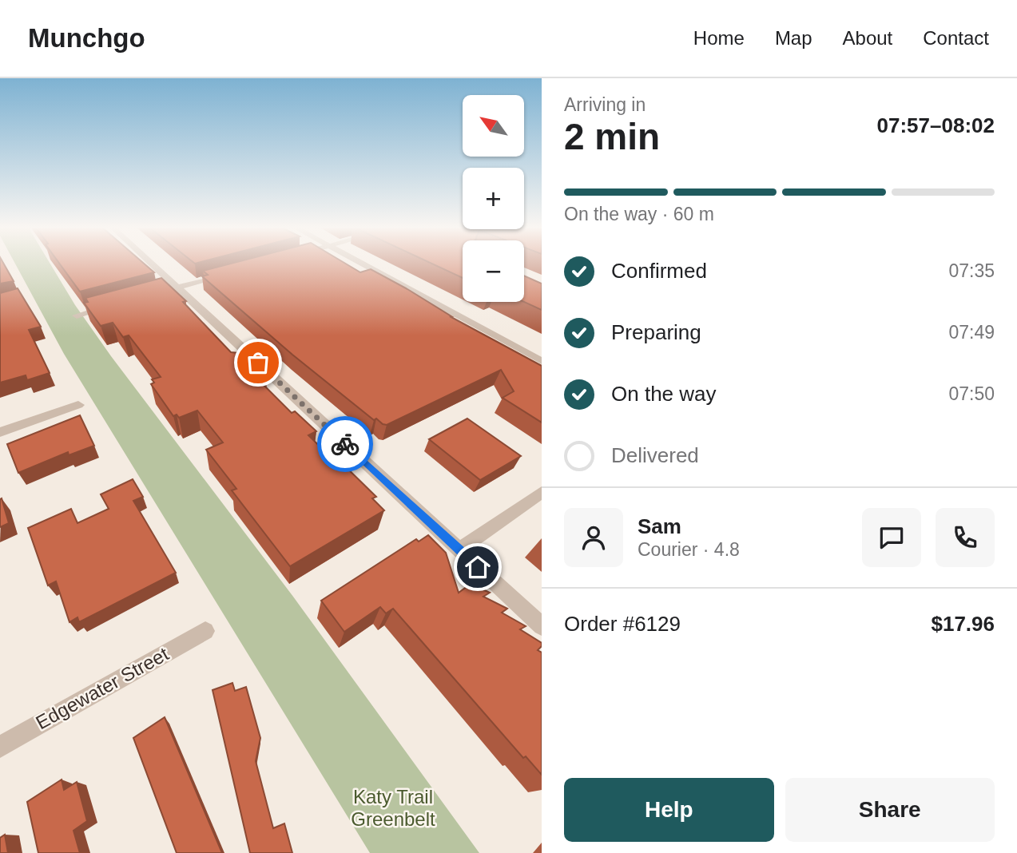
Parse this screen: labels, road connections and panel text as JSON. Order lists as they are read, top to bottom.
{
  "streets": {
    "street": ["Edgewater Street"]
  },
  "parks": ["Katy Trail Greenbelt"],
  "north": "top left",
  "page": {
    "header": "Munchgo",
    "nav": [
      "Home",
      "Map",
      "About",
      "Contact"
    ],
    "heading": ["2 min", "Arriving in", "07:57–08:02"],
    "panel": [
      "Sam",
      "Courier · 4.8",
      "Order #6129",
      "$17.96"
    ],
    "map_buttons": ["+", "−"],
    "bar": "On the way · 60 m",
    "list": [
      ["Confirmed", "07:35"],
      ["Preparing", "07:49"],
      ["On the way", "07:50"],
      "Delivered"
    ],
    "buttons": ["Help", "Share"]
  }
}
